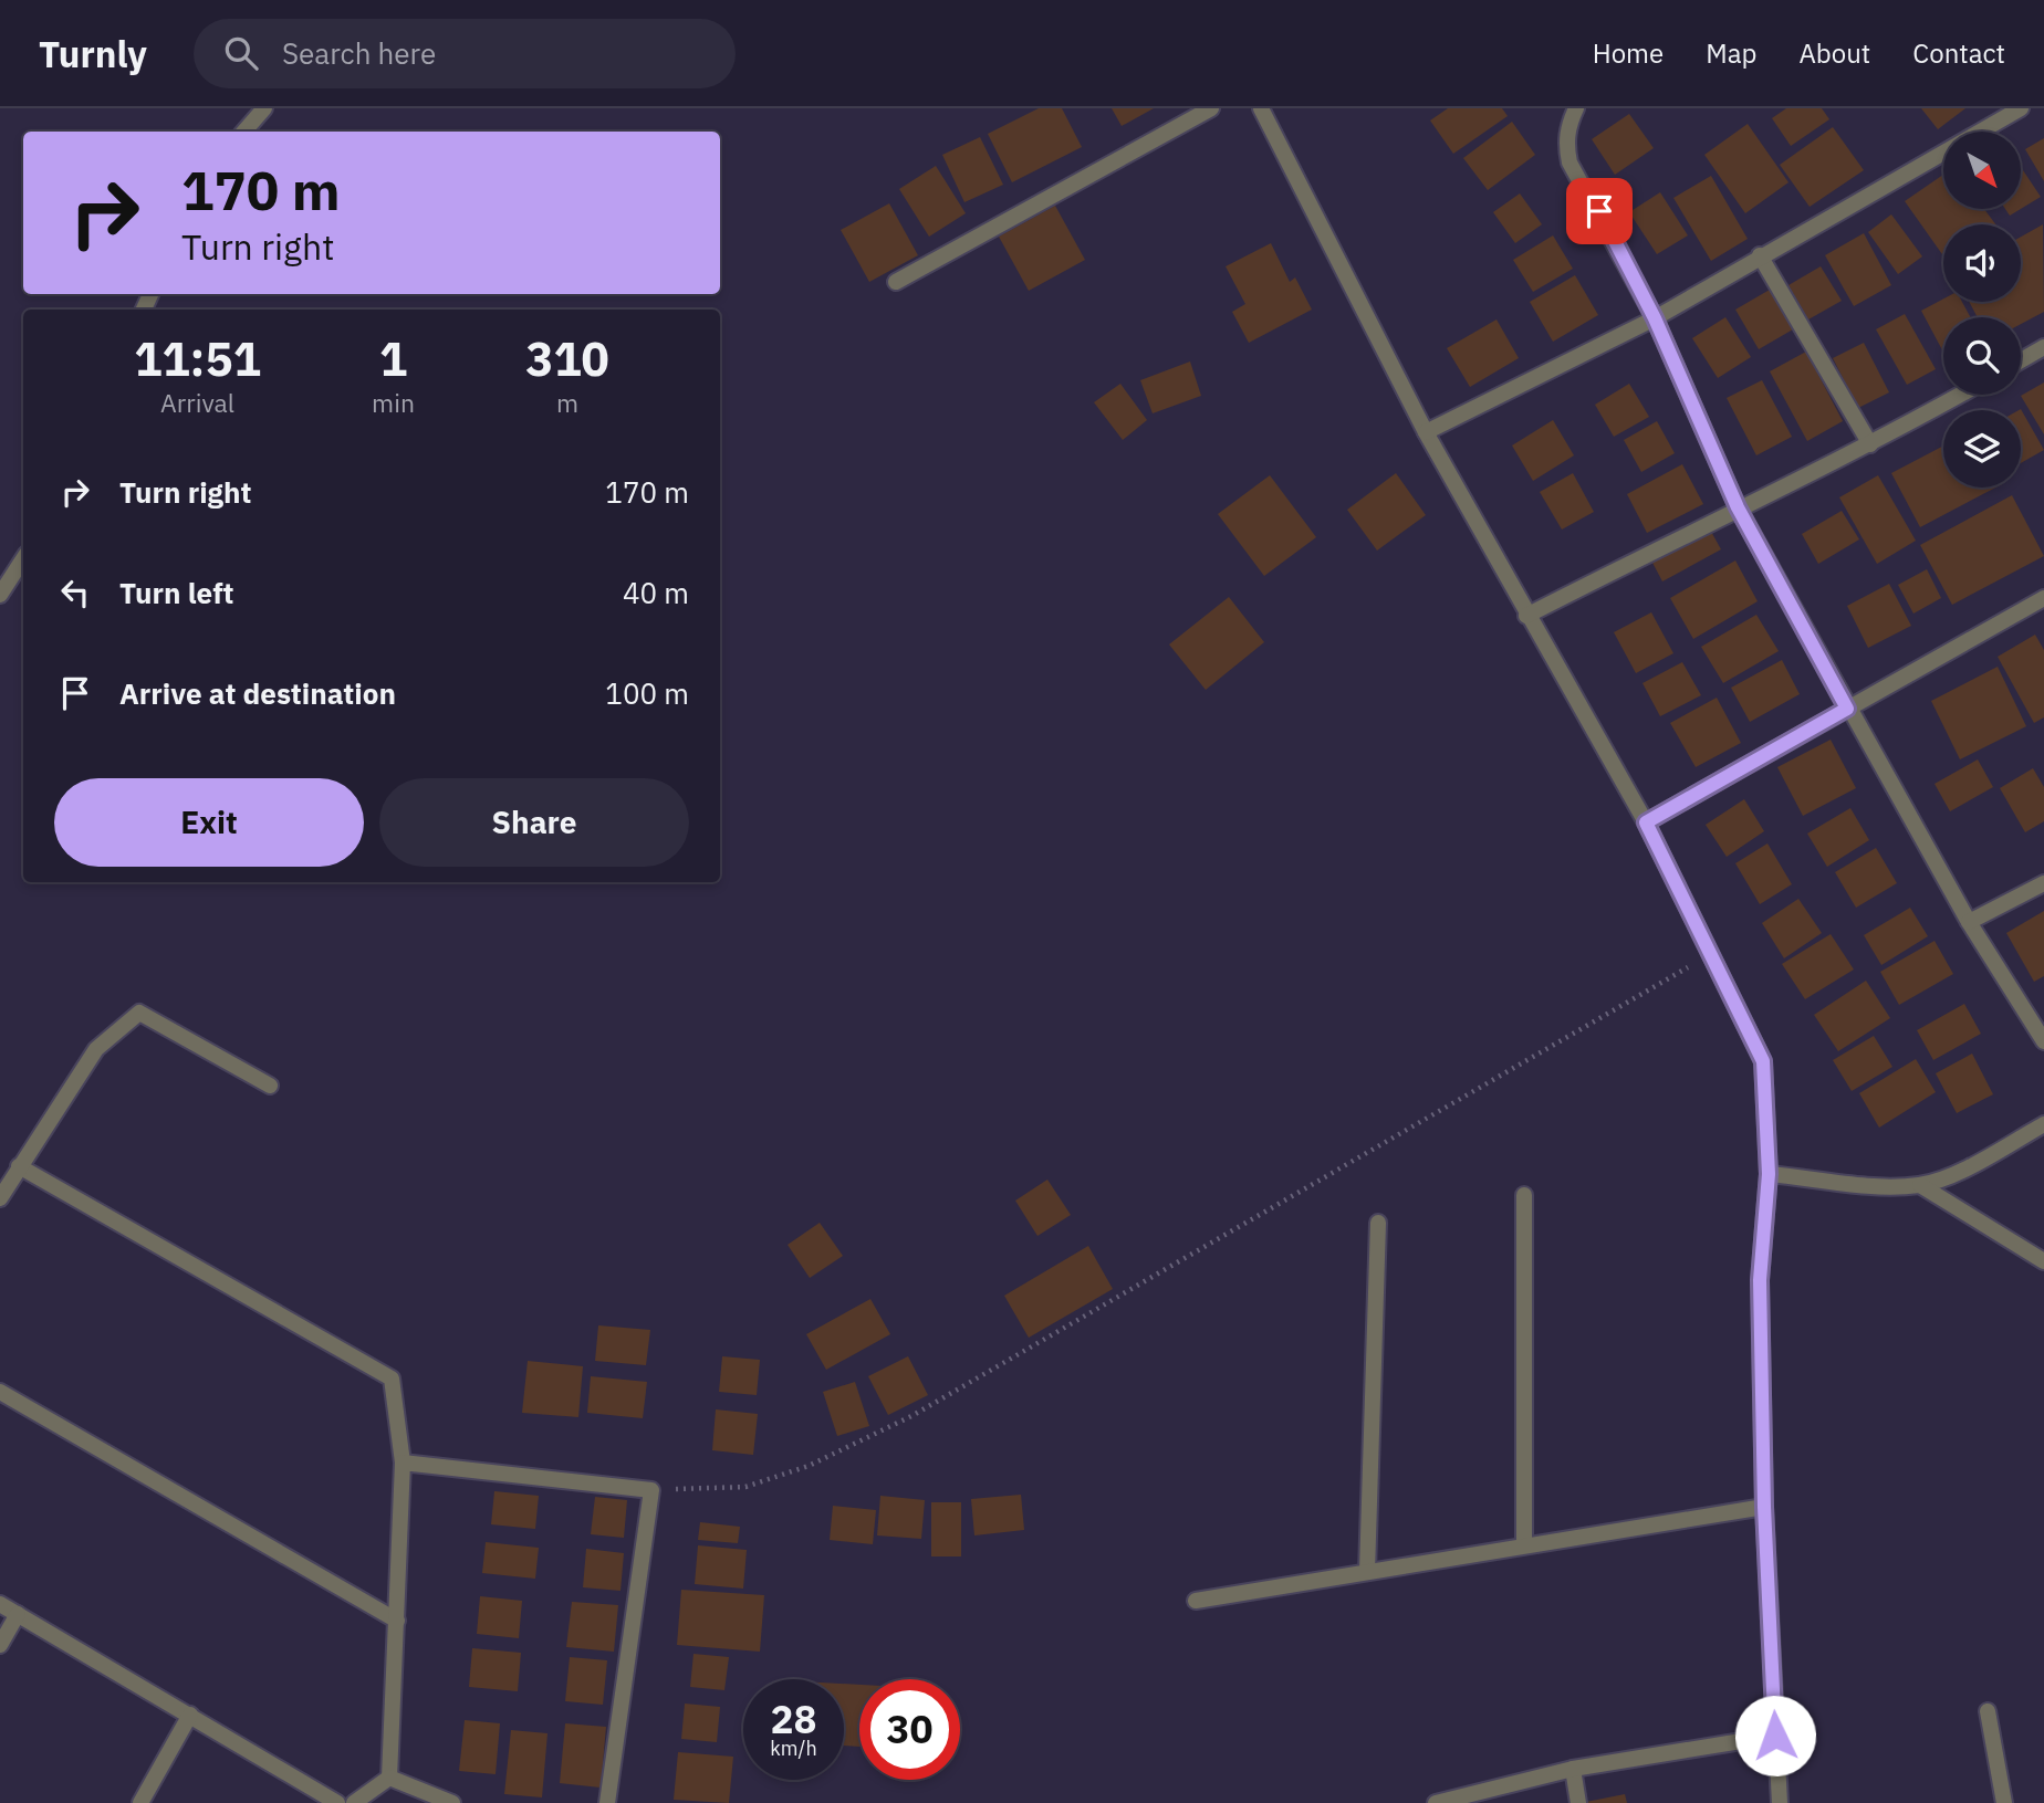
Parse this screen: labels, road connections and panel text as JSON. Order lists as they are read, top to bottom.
{
  "north": "bottom right",
  "page": {
    "header": "Turnly",
    "search": "Search here",
    "nav": [
      "Home",
      "Map",
      "About",
      "Contact"
    ],
    "turn": ["170 m", "Turn right"],
    "eta": [
      "11:51",
      "Arrival",
      "1",
      "min",
      "310",
      "m"
    ],
    "list": [
      {
        "name": "Turn right",
        "value": "170 m"
      },
      {
        "name": "Turn left",
        "value": "40 m"
      },
      {
        "name": "Arrive at destination",
        "value": "100 m"
      }
    ],
    "buttons": ["Exit", "Share"],
    "speed": "28 km/h",
    "limit": "30"
  }
}
